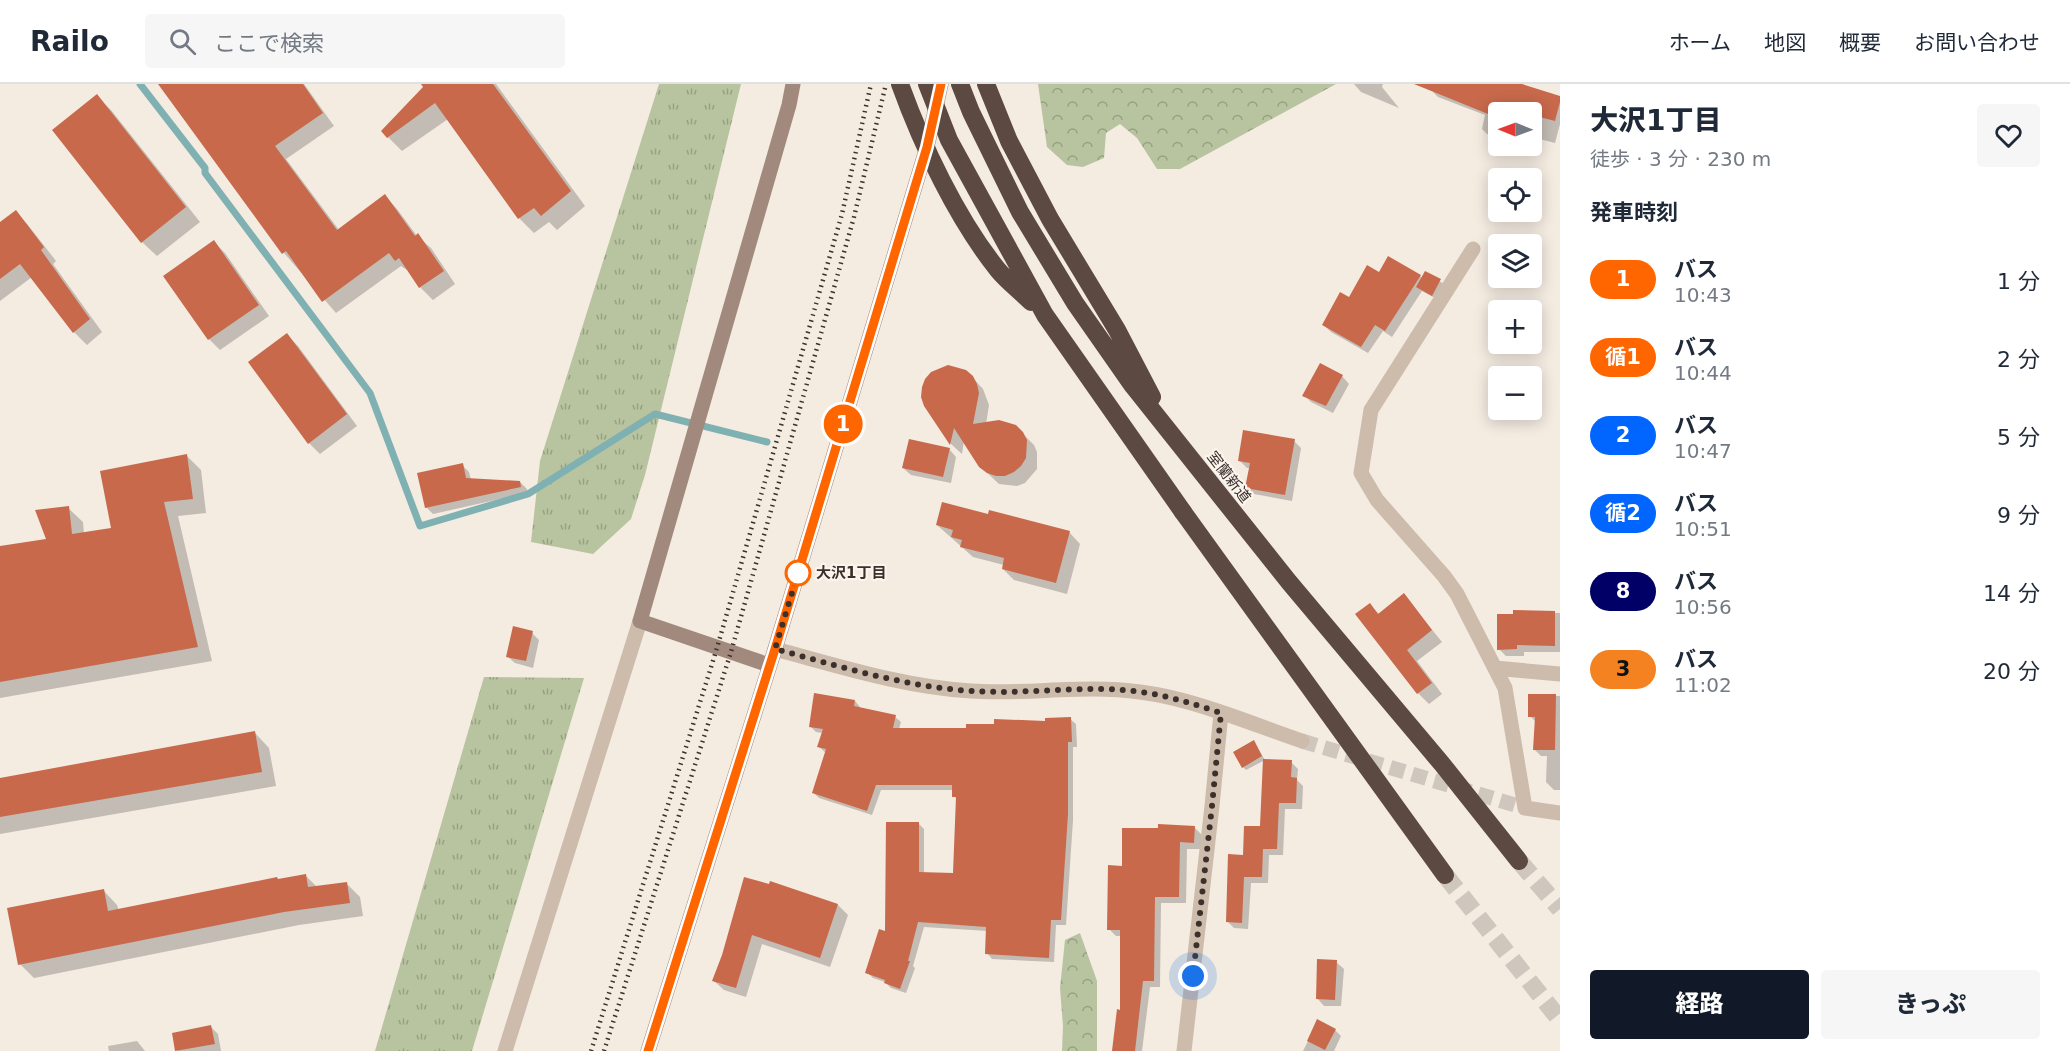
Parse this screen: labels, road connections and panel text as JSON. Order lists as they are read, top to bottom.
{
  "streets": {
    "highway": ["室蘭新道"]
  },
  "places": ["大沢1丁目"],
  "lines": ["bus line 1"],
  "north": "left",
  "page": {
    "header": "Railo",
    "search": "ここで検索",
    "nav": [
      "ホーム",
      "地図",
      "概要",
      "お問い合わせ"
    ],
    "on_map": "1",
    "heading": [
      ["大沢1丁目", "徒歩 · 3 分 · 230 m"],
      "発車時刻"
    ],
    "map_buttons": ["+", "−"],
    "list": [
      {
        "mark": "1",
        "name": "バス",
        "note": "10:43",
        "value": "1 分"
      },
      {
        "mark": "循1",
        "name": "バス",
        "note": "10:44",
        "value": "2 分"
      },
      {
        "mark": "2",
        "name": "バス",
        "note": "10:47",
        "value": "5 分"
      },
      {
        "mark": "循2",
        "name": "バス",
        "note": "10:51",
        "value": "9 分"
      },
      {
        "mark": "8",
        "name": "バス",
        "note": "10:56",
        "value": "14 分"
      },
      {
        "mark": "3",
        "name": "バス",
        "note": "11:02",
        "value": "20 分"
      }
    ],
    "buttons": ["経路", "きっぷ"]
  }
}
